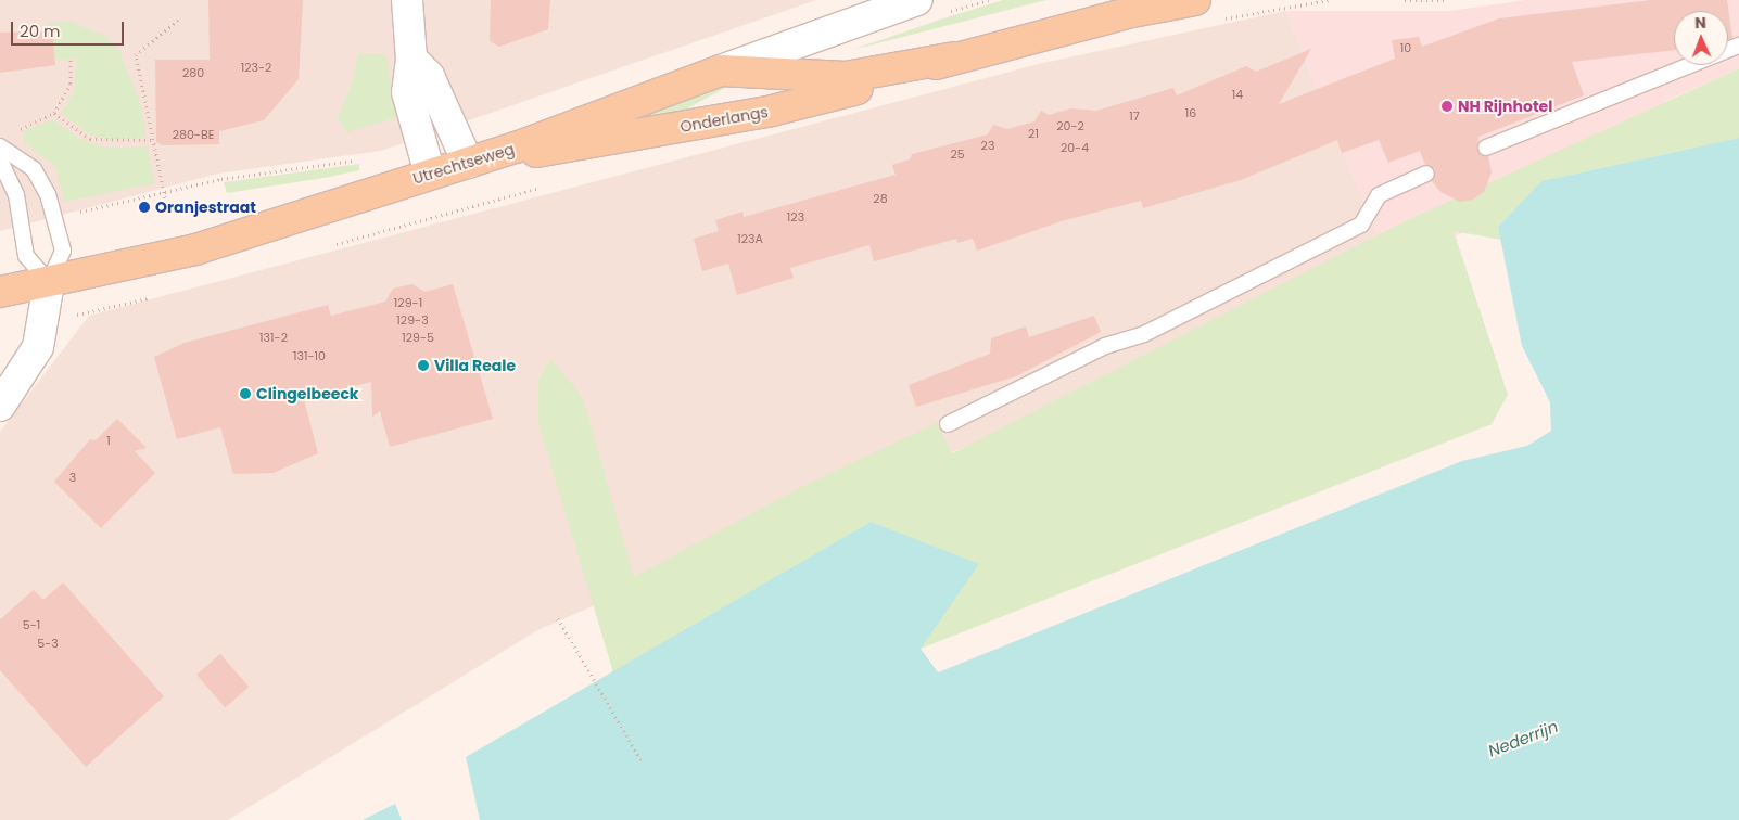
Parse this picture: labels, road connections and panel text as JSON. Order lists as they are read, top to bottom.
{
  "streets": {
    "main road": ["Onderlangs", "Utrechtseweg"]
  },
  "crossings": [
    ["Onderlangs", "Utrechtseweg"]
  ],
  "water": ["Nederrijn"],
  "places": [
    "NH Rijnhotel",
    "Oranjestraat",
    "Villa Reale",
    "Clingelbeeck"
  ],
  "house_numbers": [
    "10",
    "123-2",
    "280",
    "14",
    "16",
    "17",
    "20-2",
    "21",
    "280-BE",
    "23",
    "20-4",
    "25",
    "28",
    "123",
    "123A",
    "129-1",
    "129-3",
    "131-2",
    "129-5",
    "131-10",
    "1",
    "3",
    "5-1",
    "5-3"
  ],
  "scale_bar": "20 m",
  "north": "top"
}
